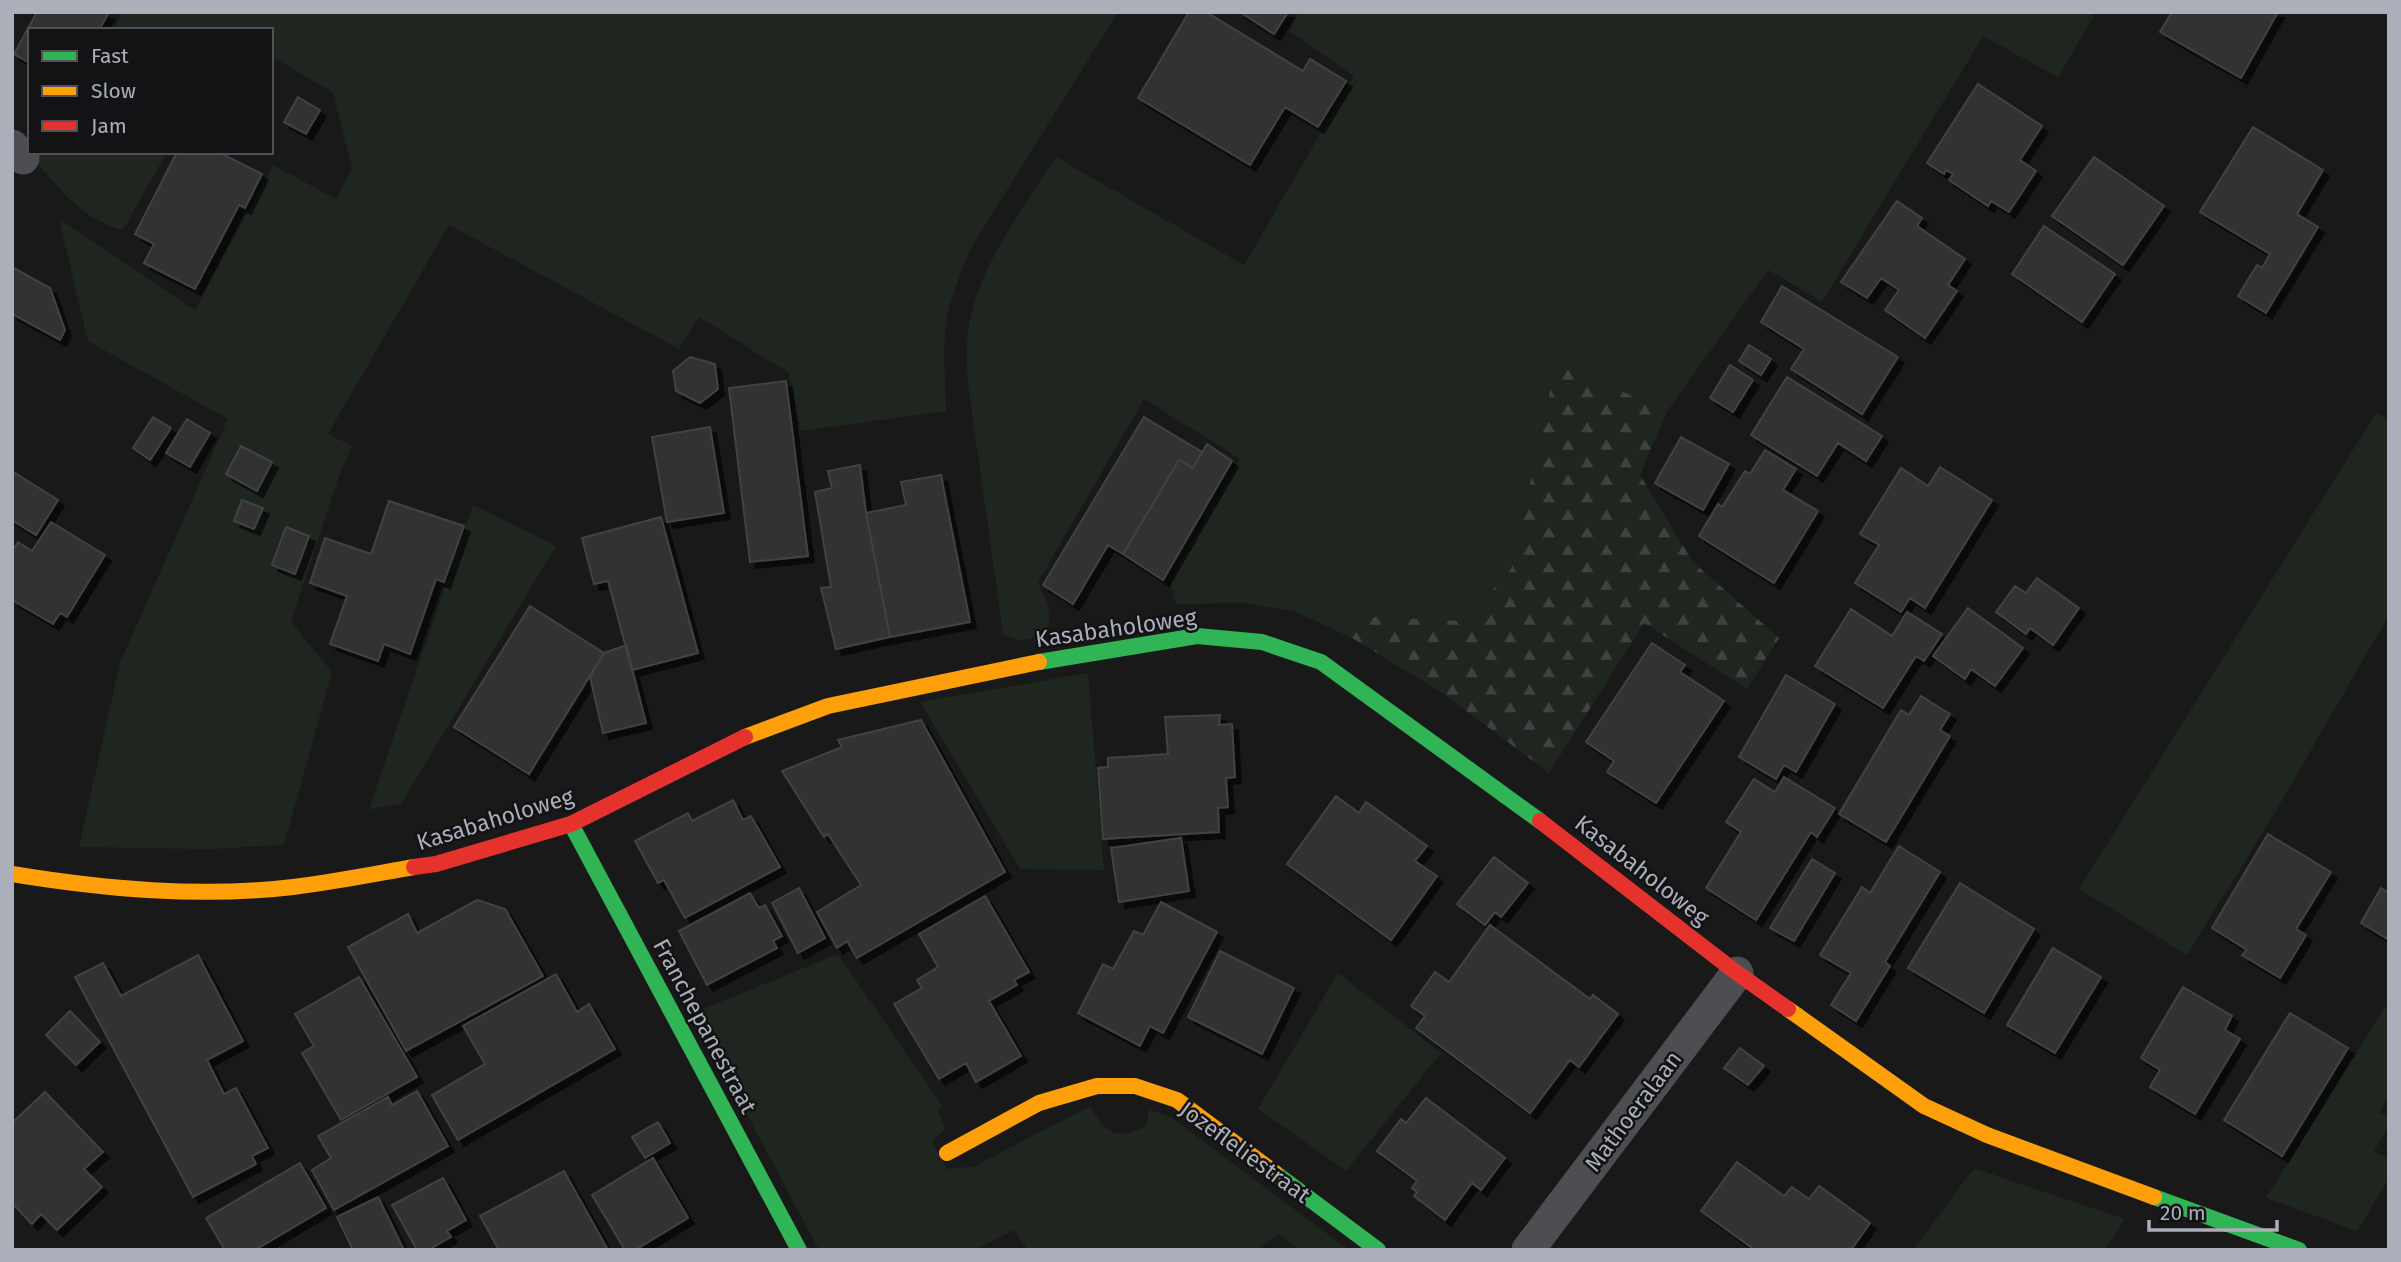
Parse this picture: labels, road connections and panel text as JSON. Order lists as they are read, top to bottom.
{
  "streets": {
    "street": [
      "Kasabaholoweg",
      "Franchepanestraat",
      "Mathoeralaan",
      "Jozefleliestraat"
    ]
  },
  "crossings": [
    ["Kasabaholoweg", "Franchepanestraat"],
    ["Kasabaholoweg", "Mathoeralaan"]
  ],
  "legend": ["Fast", "Slow", "Jam"],
  "scale_bar": "20 m"
}
